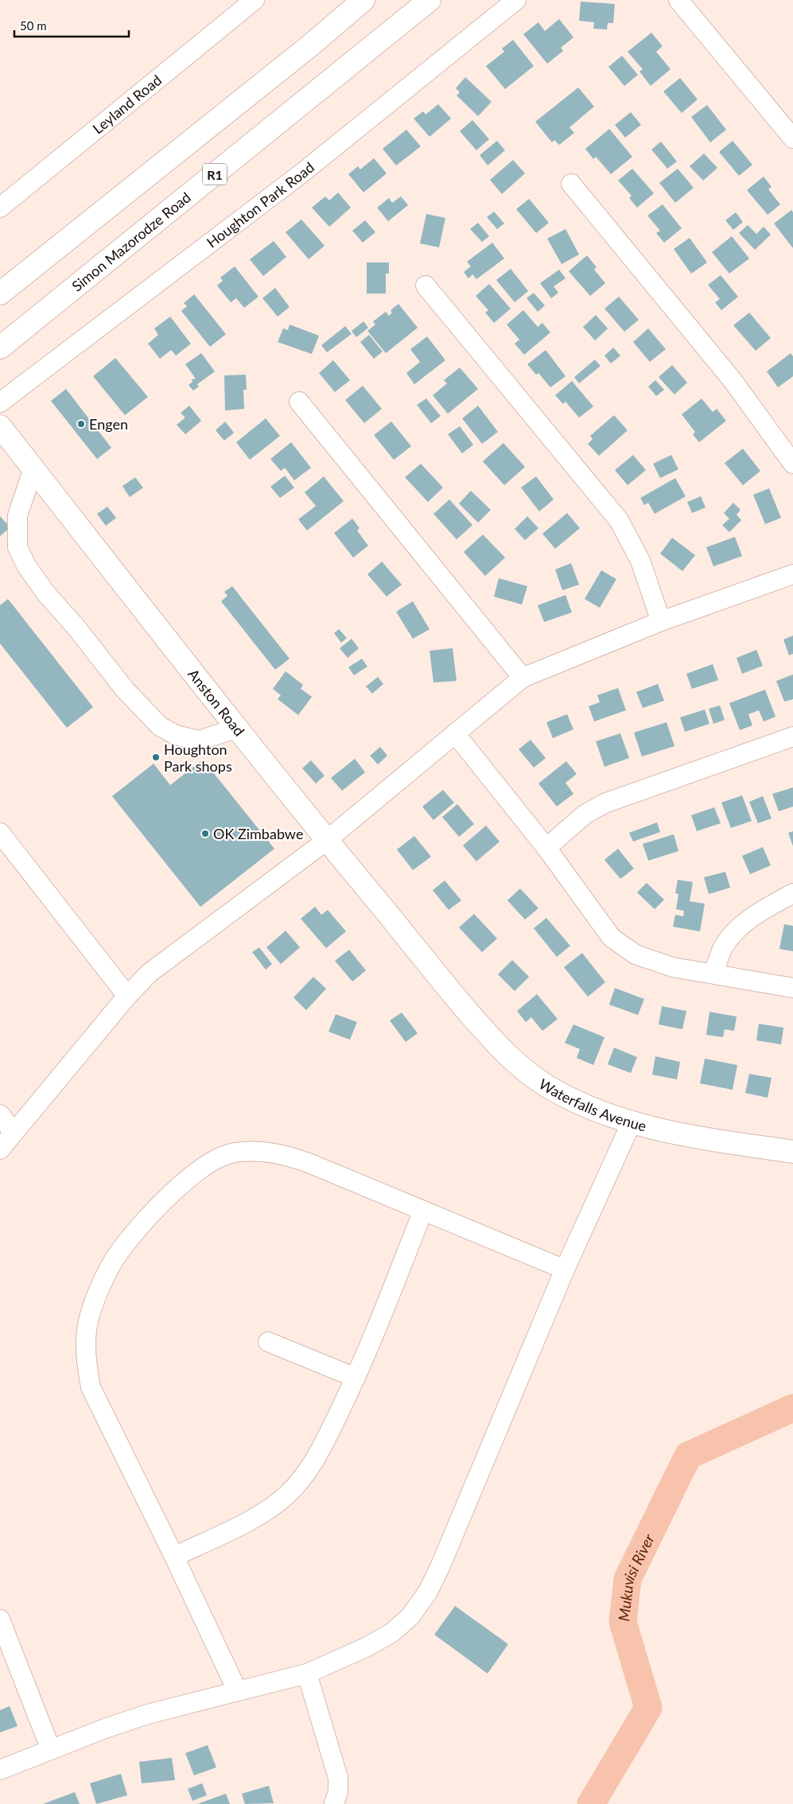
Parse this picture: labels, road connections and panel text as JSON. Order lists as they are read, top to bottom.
{
  "streets": {
    "main road": [
      "R1",
      "Simon Mazorodze Road",
      "Anston Road",
      "Waterfalls Avenue"
    ],
    "street": ["Leyland Road", "Houghton Park Road"]
  },
  "crossings": [
    ["Anston Road", "Waterfalls Avenue"]
  ],
  "water": ["Mukuvisi River"],
  "places": ["Engen", "Houghton Park shops", "OK Zimbabwe"],
  "scale_bar": "50 m"
}
